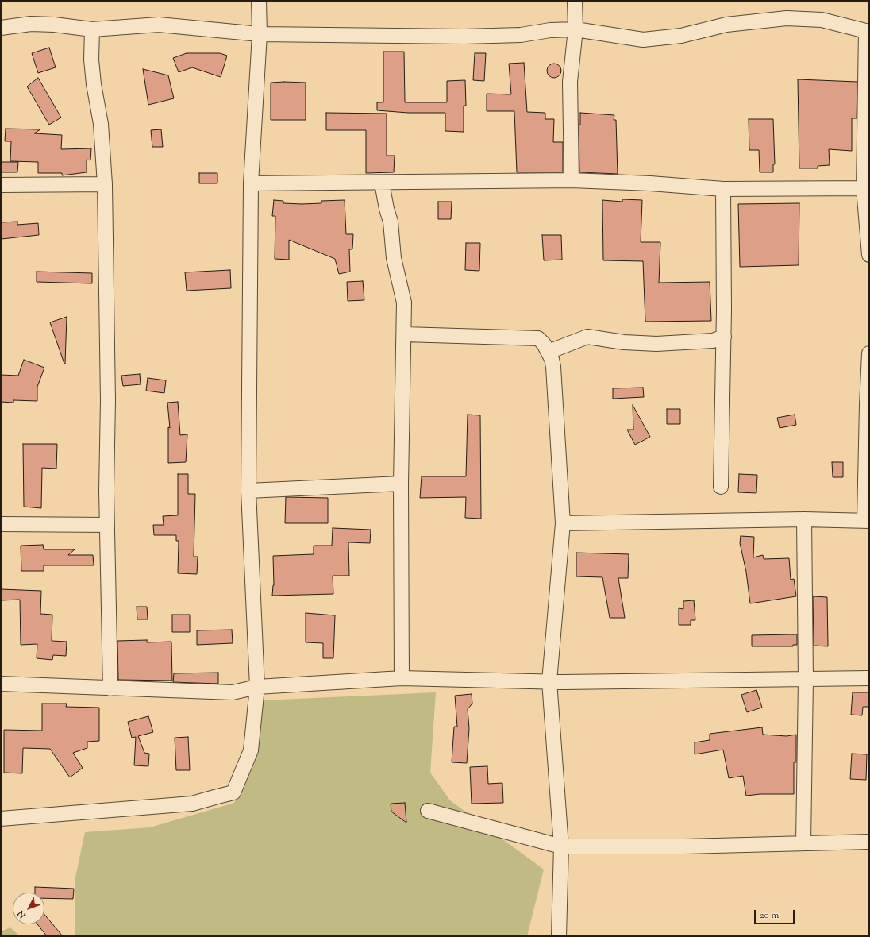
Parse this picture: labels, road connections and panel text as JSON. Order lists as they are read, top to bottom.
{
  "scale_bar": "20 m",
  "north": "bottom left"
}
